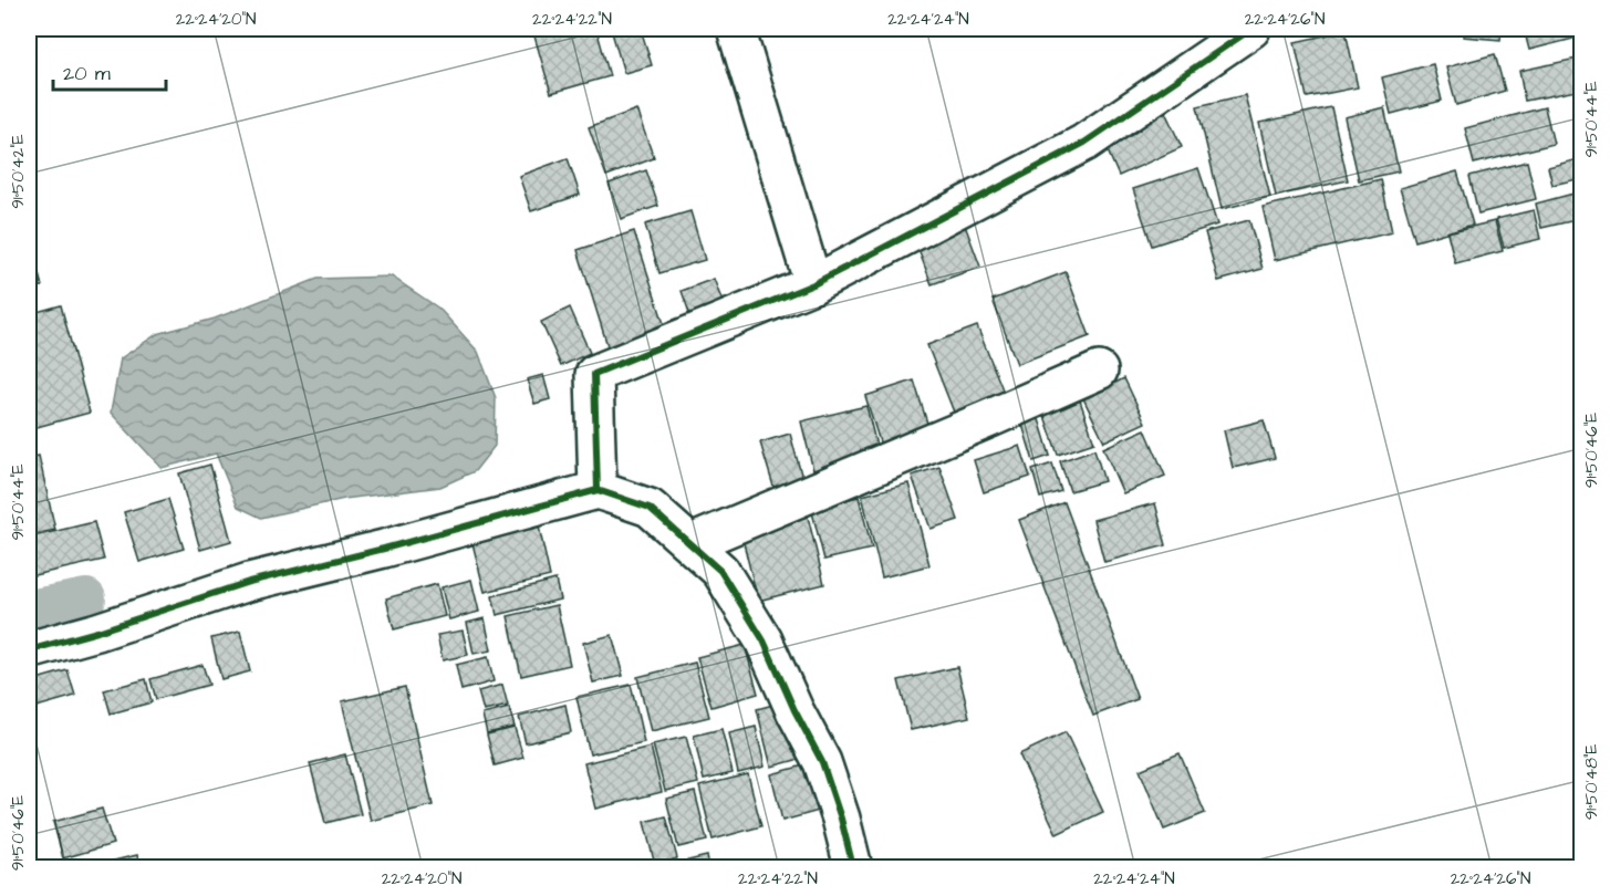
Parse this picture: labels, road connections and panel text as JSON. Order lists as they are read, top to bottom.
{
  "scale_bar": "20 m",
  "coordinates": [
    "22°24'20\"N",
    "22°24'22\"N",
    "22°24'24\"N",
    "22°24'26\"N",
    "91°50'44\"E",
    "91°50'42\"E",
    "91°50'46\"E",
    "91°50'48\"E"
  ]
}
